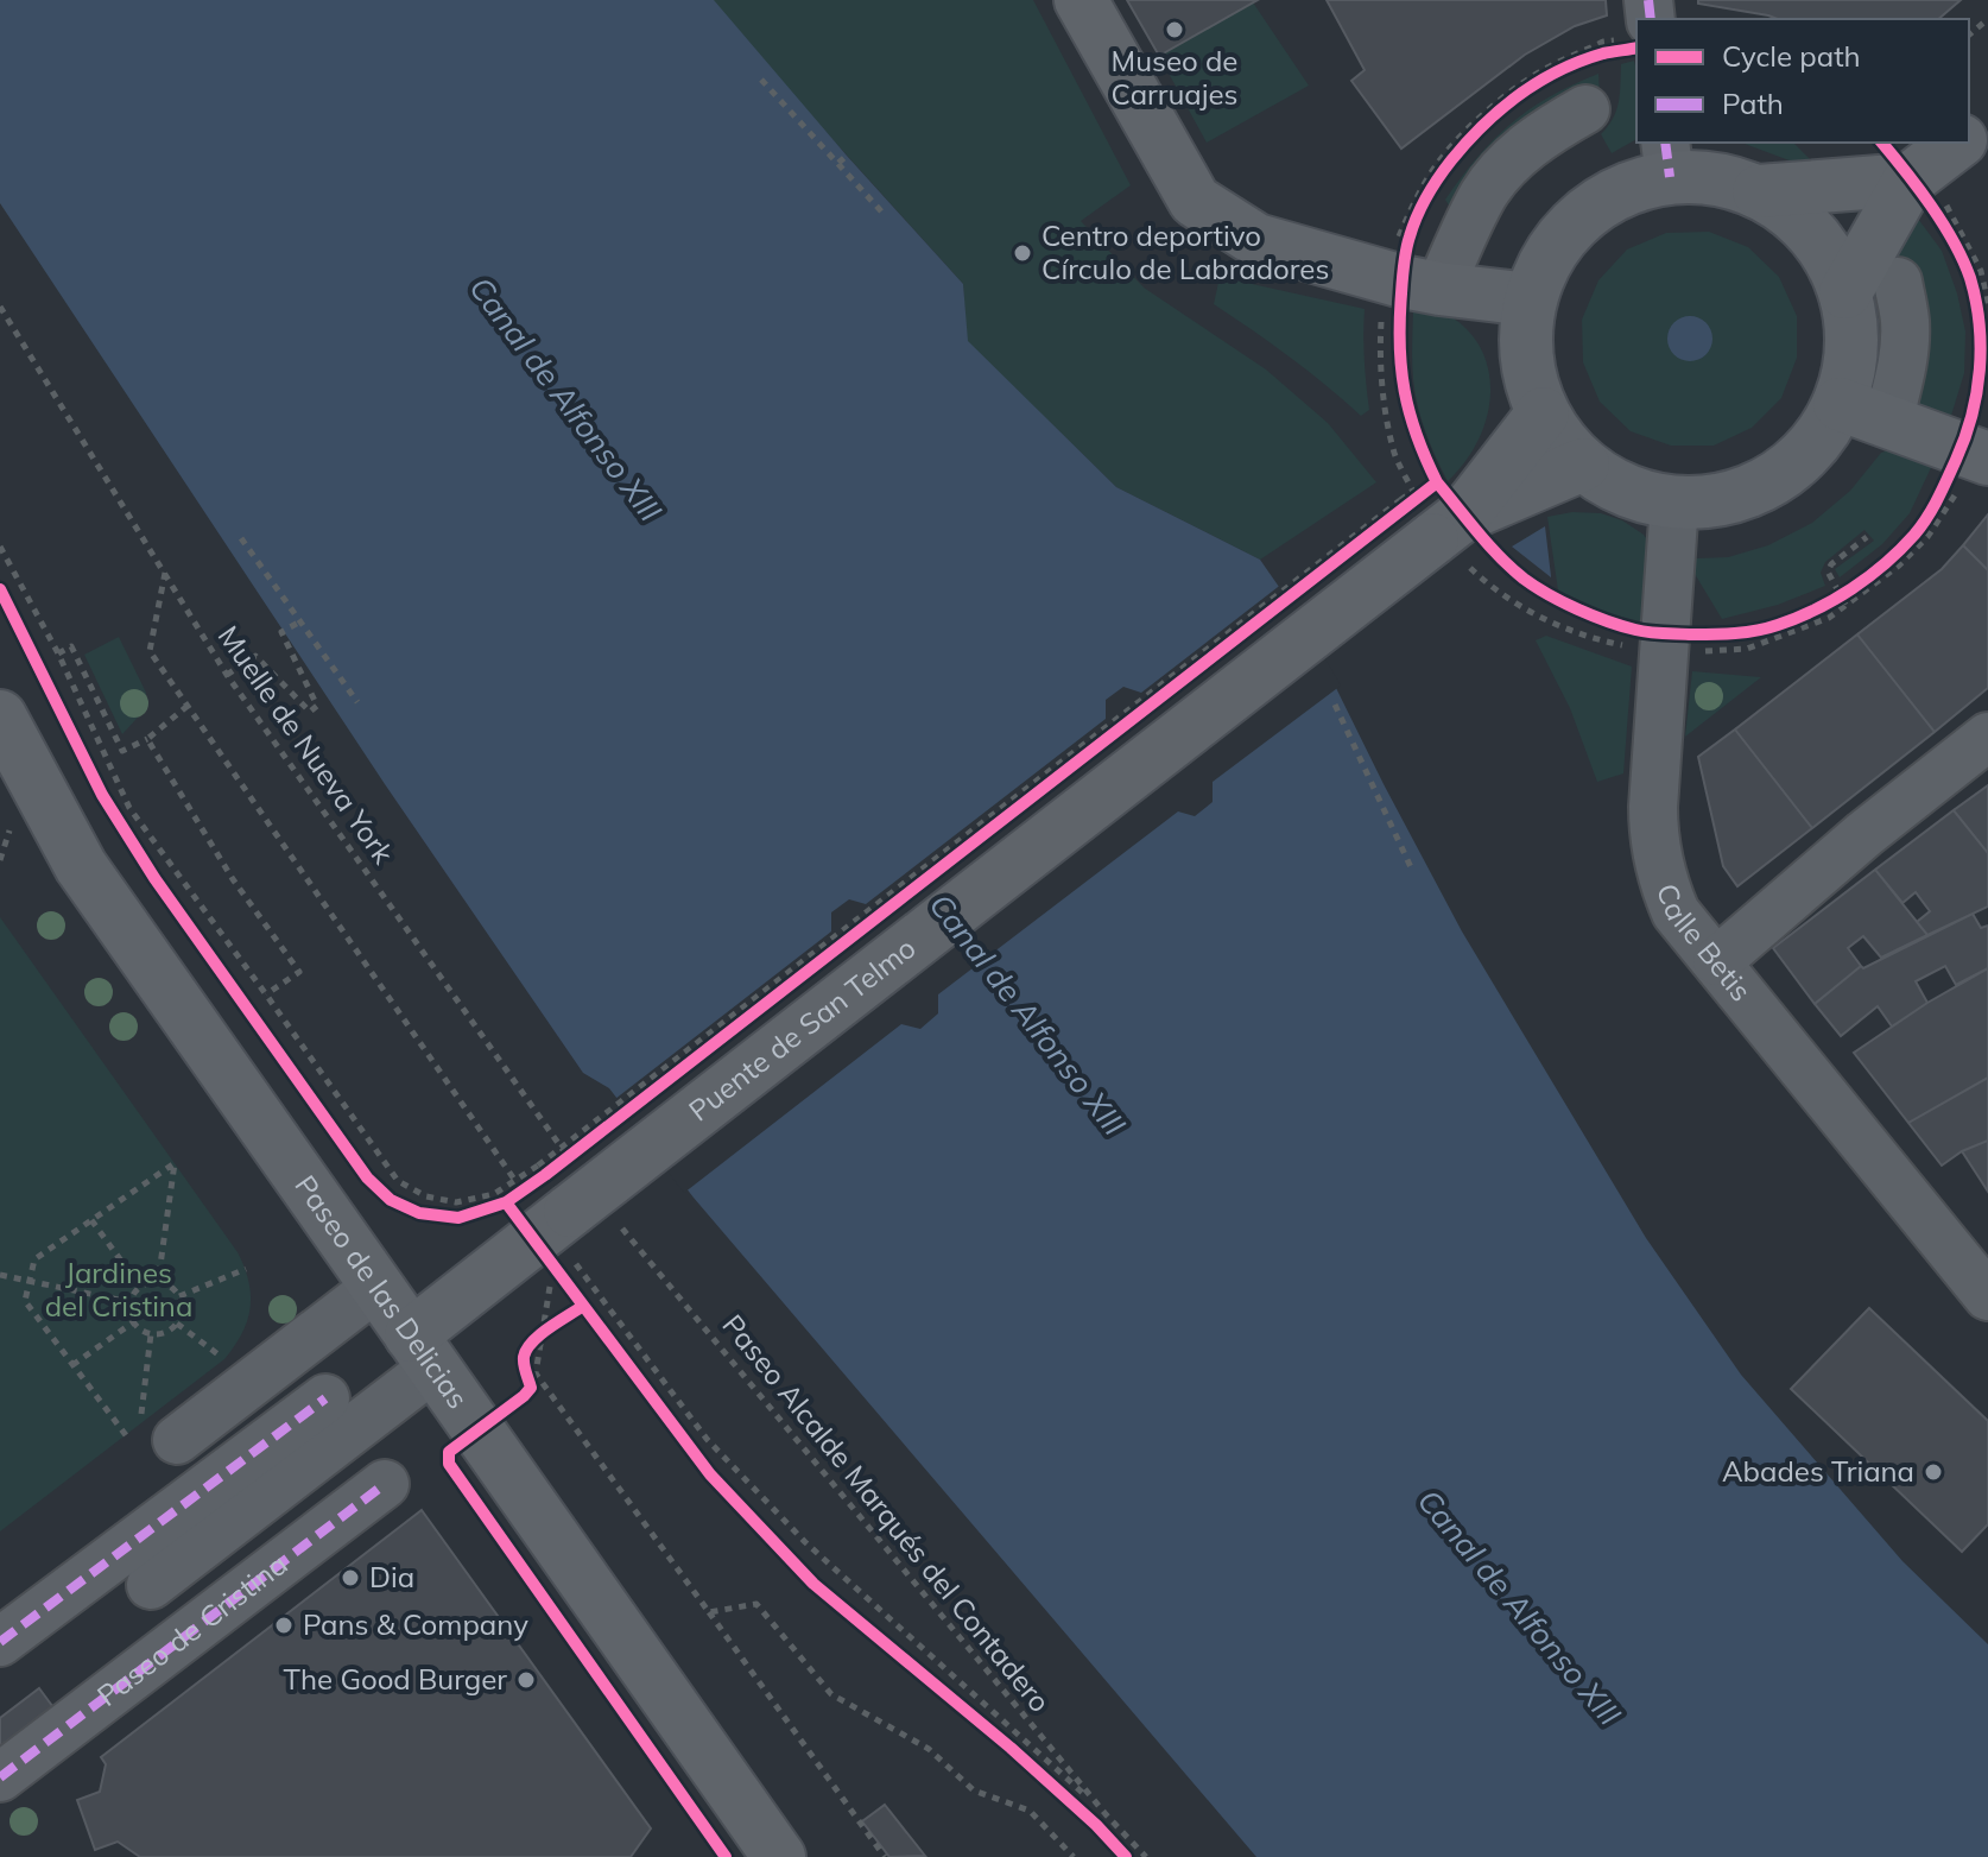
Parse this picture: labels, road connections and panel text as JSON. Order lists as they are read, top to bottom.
{
  "streets": {
    "main road": ["Puente de San Telmo", "Paseo de las Delicias"],
    "street": ["Calle Betis", "Paseo de Cristina"],
    "path": ["Muelle de Nueva York", "Paseo Alcalde Marqués del Contadero"]
  },
  "crossings": [
    ["Muelle de Nueva York", "Puente de San Telmo"],
    ["Muelle de Nueva York", "Paseo Alcalde Marqués del Contadero"],
    ["Calle Betis", "Puente de San Telmo"],
    ["Puente de San Telmo", "Paseo de las Delicias"],
    ["Puente de San Telmo", "Paseo Alcalde Marqués del Contadero"]
  ],
  "water": ["Canal de Alfonso XIII"],
  "parks": ["Jardines del Cristina"],
  "places": [
    "Museo de Carruajes",
    "Centro deportivo Círculo de Labradores",
    "Abades Triana",
    "Dia",
    "Pans & Company",
    "The Good Burger"
  ],
  "legend": ["Cycle path", "Path"]
}
